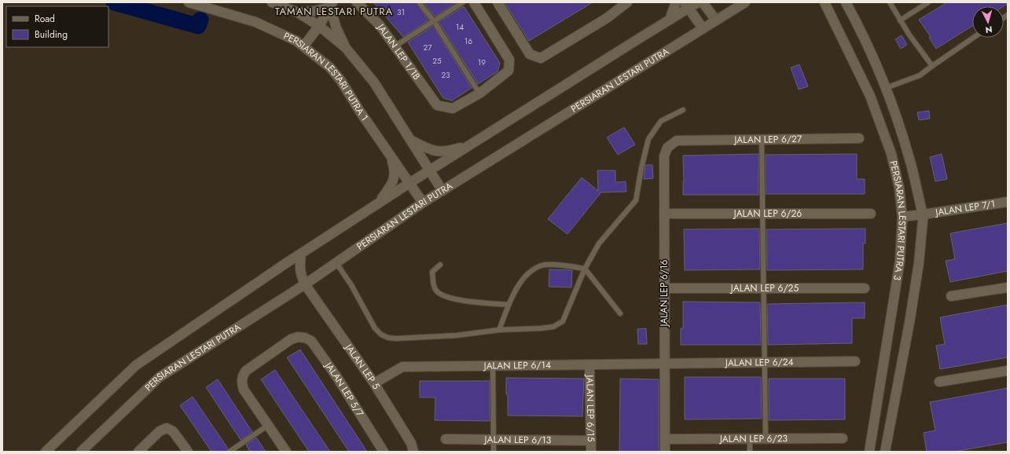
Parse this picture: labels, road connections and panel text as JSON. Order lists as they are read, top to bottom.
{
  "streets": {
    "street": [
      "JALAN LEP 1/1B",
      "PERSIARAN LESTARI PUTRA 1",
      "PERSIARAN LESTARI PUTRA",
      "JALAN LEP 6/27",
      "JALAN LEP 7/1",
      "JALAN LEP 6/26",
      "PERSIARAN LESTARI PUTRA 3",
      "JALAN LEP 6/25",
      "JALAN LEP 6/16",
      "JALAN LEP 6/24",
      "JALAN LEP 6/14",
      "JALAN LEP 5",
      "JALAN LEP 5/7",
      "JALAN LEP 6/15",
      "JALAN LEP 6/23",
      "JALAN LEP 6/13"
    ]
  },
  "crossings": [
    ["PERSIARAN LESTARI PUTRA 1", "PERSIARAN LESTARI PUTRA"],
    ["PERSIARAN LESTARI PUTRA", "JALAN LEP 5"],
    ["JALAN LEP 6/27", "JALAN LEP 6/16"],
    ["JALAN LEP 7/1", "PERSIARAN LESTARI PUTRA 3"],
    ["JALAN LEP 6/26", "JALAN LEP 6/16"],
    ["JALAN LEP 6/25", "JALAN LEP 6/16"],
    ["JALAN LEP 6/16", "JALAN LEP 6/24"],
    ["JALAN LEP 6/16", "JALAN LEP 6/14"],
    ["JALAN LEP 6/16", "JALAN LEP 6/23"],
    ["JALAN LEP 6/24", "JALAN LEP 6/14"],
    ["JALAN LEP 6/14", "JALAN LEP 5"],
    ["JALAN LEP 6/14", "JALAN LEP 6/15"],
    ["JALAN LEP 6/15", "JALAN LEP 6/13"]
  ],
  "districts": ["TAMAN LESTARI PUTRA"],
  "house_numbers": [
    "31",
    "14",
    "16",
    "27",
    "25",
    "19",
    "23"
  ],
  "legend": ["Road", "Building"],
  "north": "bottom"
}
